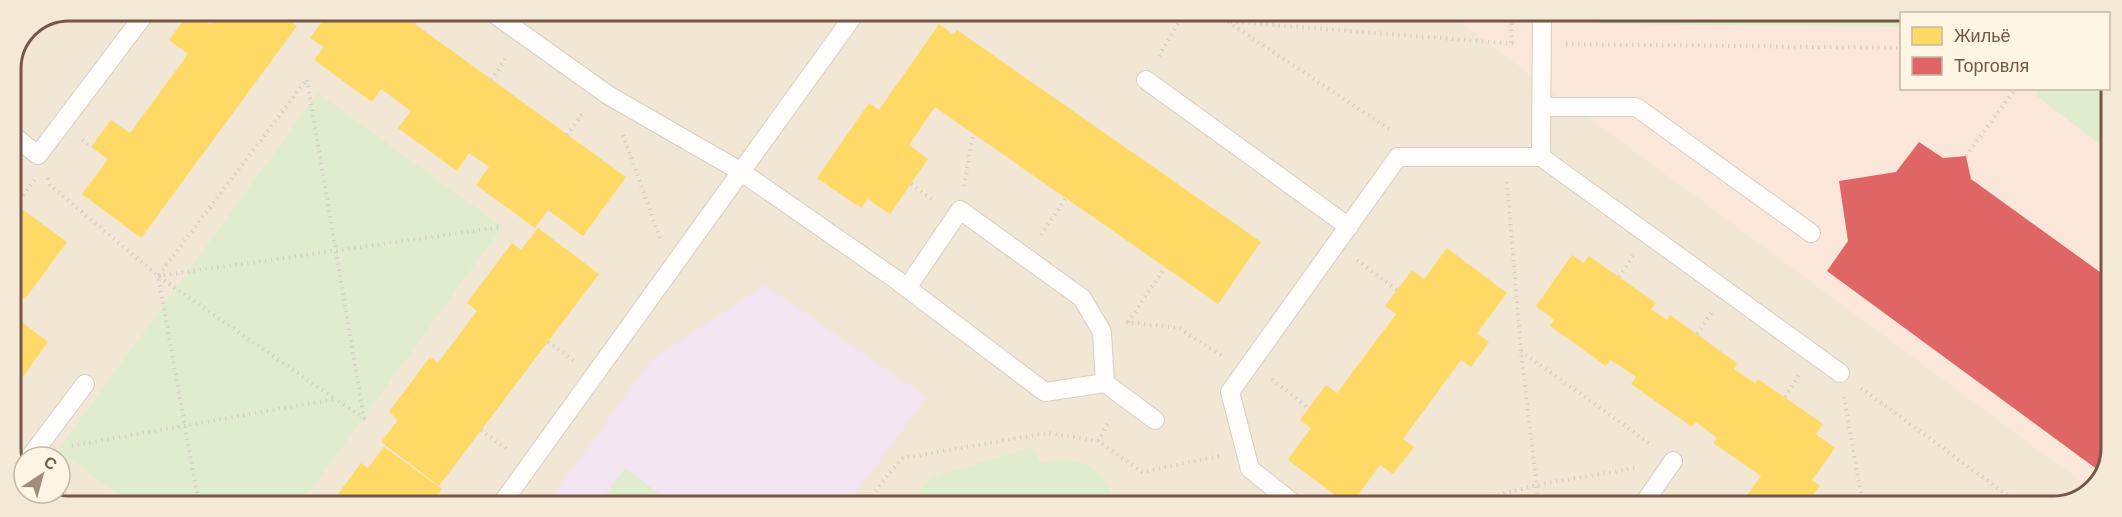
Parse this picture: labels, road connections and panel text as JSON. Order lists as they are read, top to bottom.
{
  "legend": ["Жильё", "Торговля"],
  "north": "top right"
}
